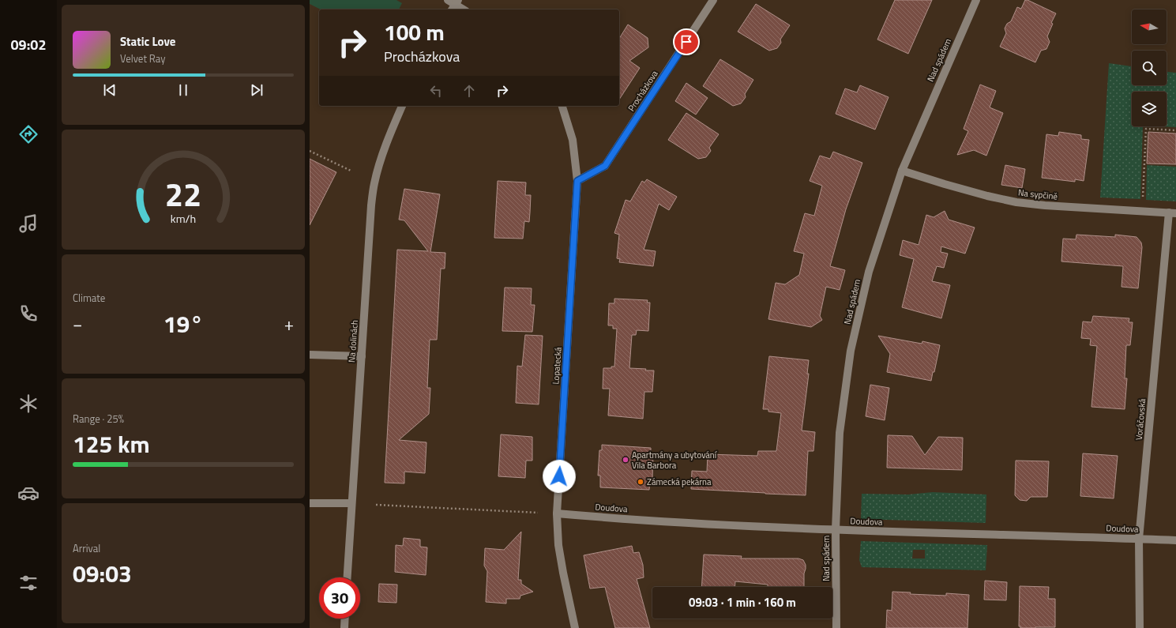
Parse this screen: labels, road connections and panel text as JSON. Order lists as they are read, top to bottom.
{
  "streets": {
    "street": [
      "Nad spádem",
      "Procházkova",
      "Na sypčině",
      "Na dolinách",
      "Lopatecká",
      "Voráčovská",
      "Doudova"
    ]
  },
  "crossings": [
    ["Nad spádem", "Na sypčině"],
    ["Nad spádem", "Doudova"],
    ["Procházkova", "Lopatecká"],
    ["Na sypčině", "Voráčovská"],
    ["Lopatecká", "Doudova"],
    ["Voráčovská", "Doudova"]
  ],
  "places": ["Apartmány a ubytování Vila Barbora", "Zámecká pekárna"],
  "north": "left",
  "page": {
    "tabs": "09:02",
    "turn": ["100 m", "Procházkova"],
    "song": ["Static Love", "Velvet Ray"],
    "tile": [
      "Climate",
      ["Range · 25%", "125 km"],
      ["Arrival", "09:03"]
    ],
    "heat": ["−", "19°", "+"],
    "limit": "30",
    "trip": "09:03 · 1 min · 160 m",
    "gauge": ["22", "km/h"]
  }
}
